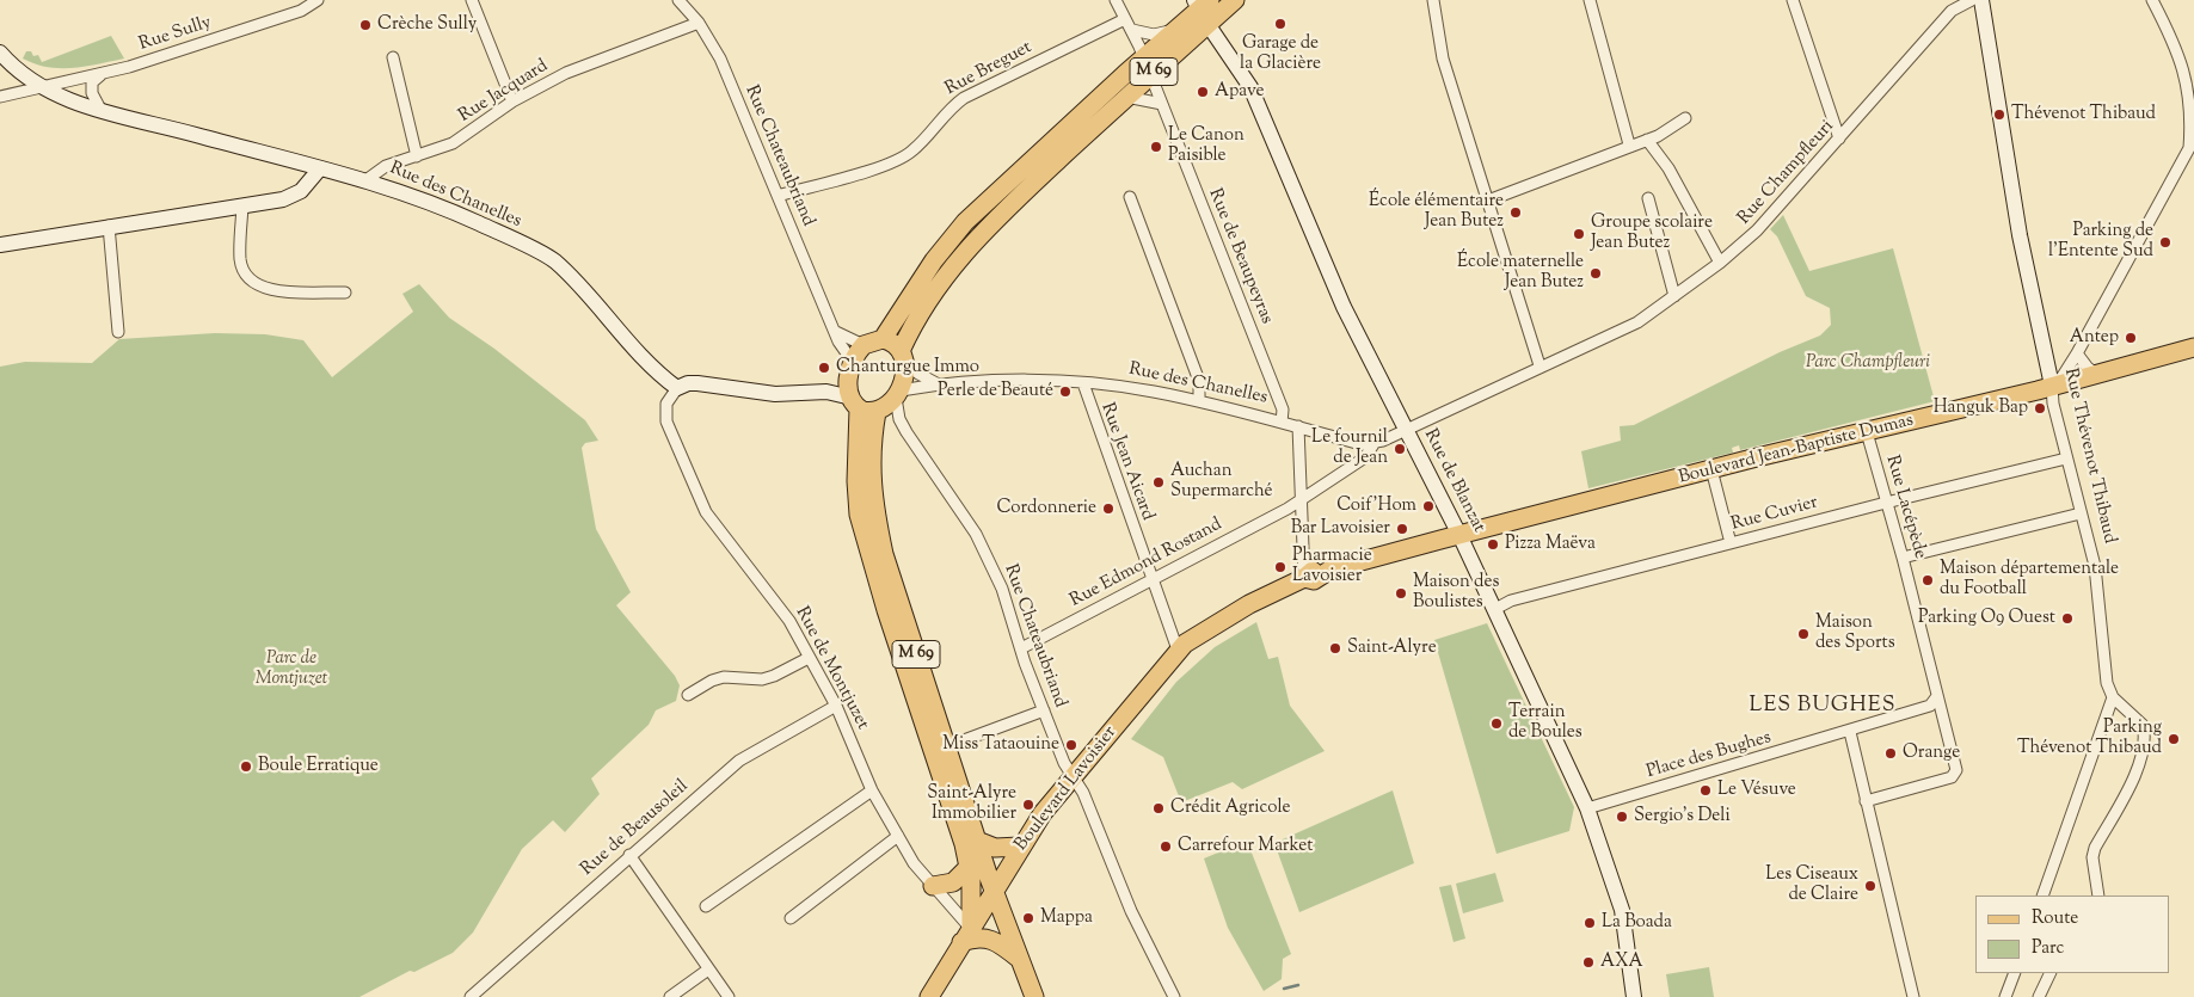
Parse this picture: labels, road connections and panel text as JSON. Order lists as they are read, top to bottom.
{
  "streets": {
    "main road": ["M 69", "Boulevard Jean-Baptiste Dumas", "Boulevard Lavoisier"],
    "street": [
      "Rue Sully",
      "Rue Breguet",
      "Rue Jacquard",
      "Rue Chateaubriand",
      "Rue Champfleuri",
      "Rue des Chanelles",
      "Rue de Beaupeyras",
      "Rue Thévenot Thibaud",
      "Rue Jean Aicard",
      "Rue de Blanzat",
      "Rue Lacépède",
      "Rue Cuvier",
      "Rue Edmond Rostand",
      "Rue de Montjuzet",
      "Place des Bughes",
      "Rue de Beausoleil"
    ]
  },
  "crossings": [
    ["Rue Sully", "Rue des Chanelles"],
    ["Rue Breguet", "Rue Chateaubriand"],
    ["Rue Breguet", "Rue de Beaupeyras"],
    ["M 69", "Rue Chateaubriand"],
    ["M 69", "Rue des Chanelles"],
    ["M 69", "Rue de Beaupeyras"],
    ["M 69", "Rue de Blanzat"],
    ["M 69", "Rue de Montjuzet"],
    ["M 69", "Boulevard Lavoisier"],
    ["Rue Jacquard", "Rue Chateaubriand"],
    ["Rue Jacquard", "Rue des Chanelles"],
    ["Rue Chateaubriand", "Rue des Chanelles"],
    ["Rue Chateaubriand", "Rue Edmond Rostand"],
    ["Rue Chateaubriand", "Boulevard Lavoisier"],
    ["Rue Champfleuri", "Rue de Blanzat"],
    ["Rue des Chanelles", "Rue de Beaupeyras"],
    ["Rue des Chanelles", "Rue Jean Aicard"],
    ["Rue des Chanelles", "Rue Edmond Rostand"],
    ["Rue des Chanelles", "Rue de Montjuzet"],
    ["Boulevard Jean-Baptiste Dumas", "Rue Thévenot Thibaud"],
    ["Boulevard Jean-Baptiste Dumas", "Rue de Blanzat"],
    ["Boulevard Jean-Baptiste Dumas", "Rue Lacépède"],
    ["Boulevard Jean-Baptiste Dumas", "Boulevard Lavoisier"],
    ["Rue Thévenot Thibaud", "Rue Cuvier"],
    ["Rue Jean Aicard", "Rue Edmond Rostand"],
    ["Rue Jean Aicard", "Boulevard Lavoisier"],
    ["Rue de Blanzat", "Rue Cuvier"],
    ["Rue de Blanzat", "Place des Bughes"],
    ["Rue de Blanzat", "Boulevard Lavoisier"],
    ["Rue Lacépède", "Rue Cuvier"],
    ["Rue Lacépède", "Place des Bughes"],
    ["Rue de Montjuzet", "Boulevard Lavoisier"],
    ["Rue de Montjuzet", "Rue de Beausoleil"]
  ],
  "districts": ["LES BUGHES"],
  "parks": ["Parc Champfleuri", "Parc de Montjuzet"],
  "places": [
    "Garage de la Glacière",
    "Crèche Sully",
    "Apave",
    "Thévenot Thibaud",
    "Le Canon Paisible",
    "École élémentaire Jean Butez",
    "Groupe scolaire Jean Butez",
    "Parking de l'Entente Sud",
    "École maternelle Jean Butez",
    "Antep",
    "Chanturgue Immo",
    "Perle de Beauté",
    "Hanguk Bap",
    "Le fournil de Jean",
    "Auchan Supermarché",
    "Coif'Hom",
    "Cordonnerie",
    "Bar Lavoisier",
    "Pizza Maëva",
    "Pharmacie Lavoisier",
    "Maison départementale du Football",
    "Maison des Boulistes",
    "Parking O9 Ouest",
    "Maison des Sports",
    "Saint-Alyre",
    "Terrain de Boules",
    "Parking Thévenot Thibaud",
    "Miss Tataouine",
    "Orange",
    "Boule Erratique",
    "Le Vésuve",
    "Saint-Alyre Immobilier",
    "Crédit Agricole",
    "Sergio's Deli",
    "Carrefour Market",
    "Les Ciseaux de Claire",
    "Mappa",
    "La Boada",
    "AXA"
  ],
  "legend": ["Route", "Parc"]
}
